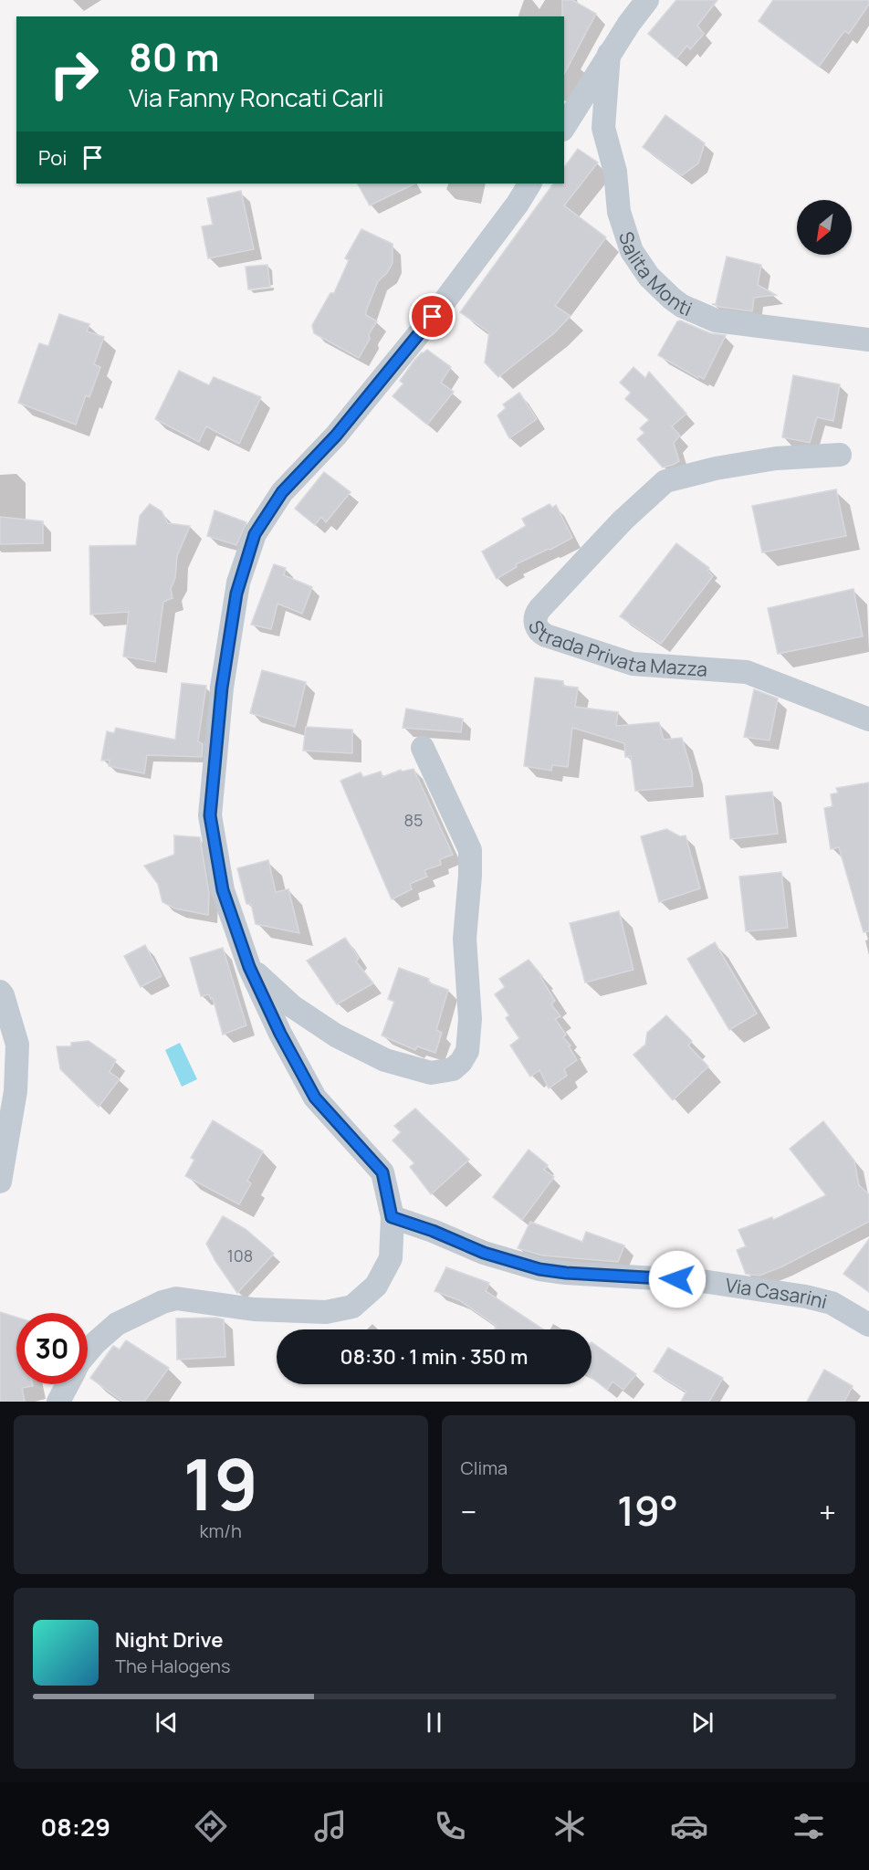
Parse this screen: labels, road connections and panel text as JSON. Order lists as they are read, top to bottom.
{
  "streets": {
    "street": ["Salita Monti", "Strada Privata Mazza", "Via Casarini"]
  },
  "house_numbers": ["85", "108"],
  "north": "bottom left",
  "page": {
    "turn": ["80 m", "Via Fanny Roncati Carli"],
    "then": "Poi",
    "limit": "30",
    "trip": "08:30 · 1 min · 350 m",
    "tile": [
      ["19", "km/h"],
      "Clima"
    ],
    "heat": ["−", "19°", "+"],
    "song": ["Night Drive", "The Halogens"],
    "tabs": "08:29"
  }
}
